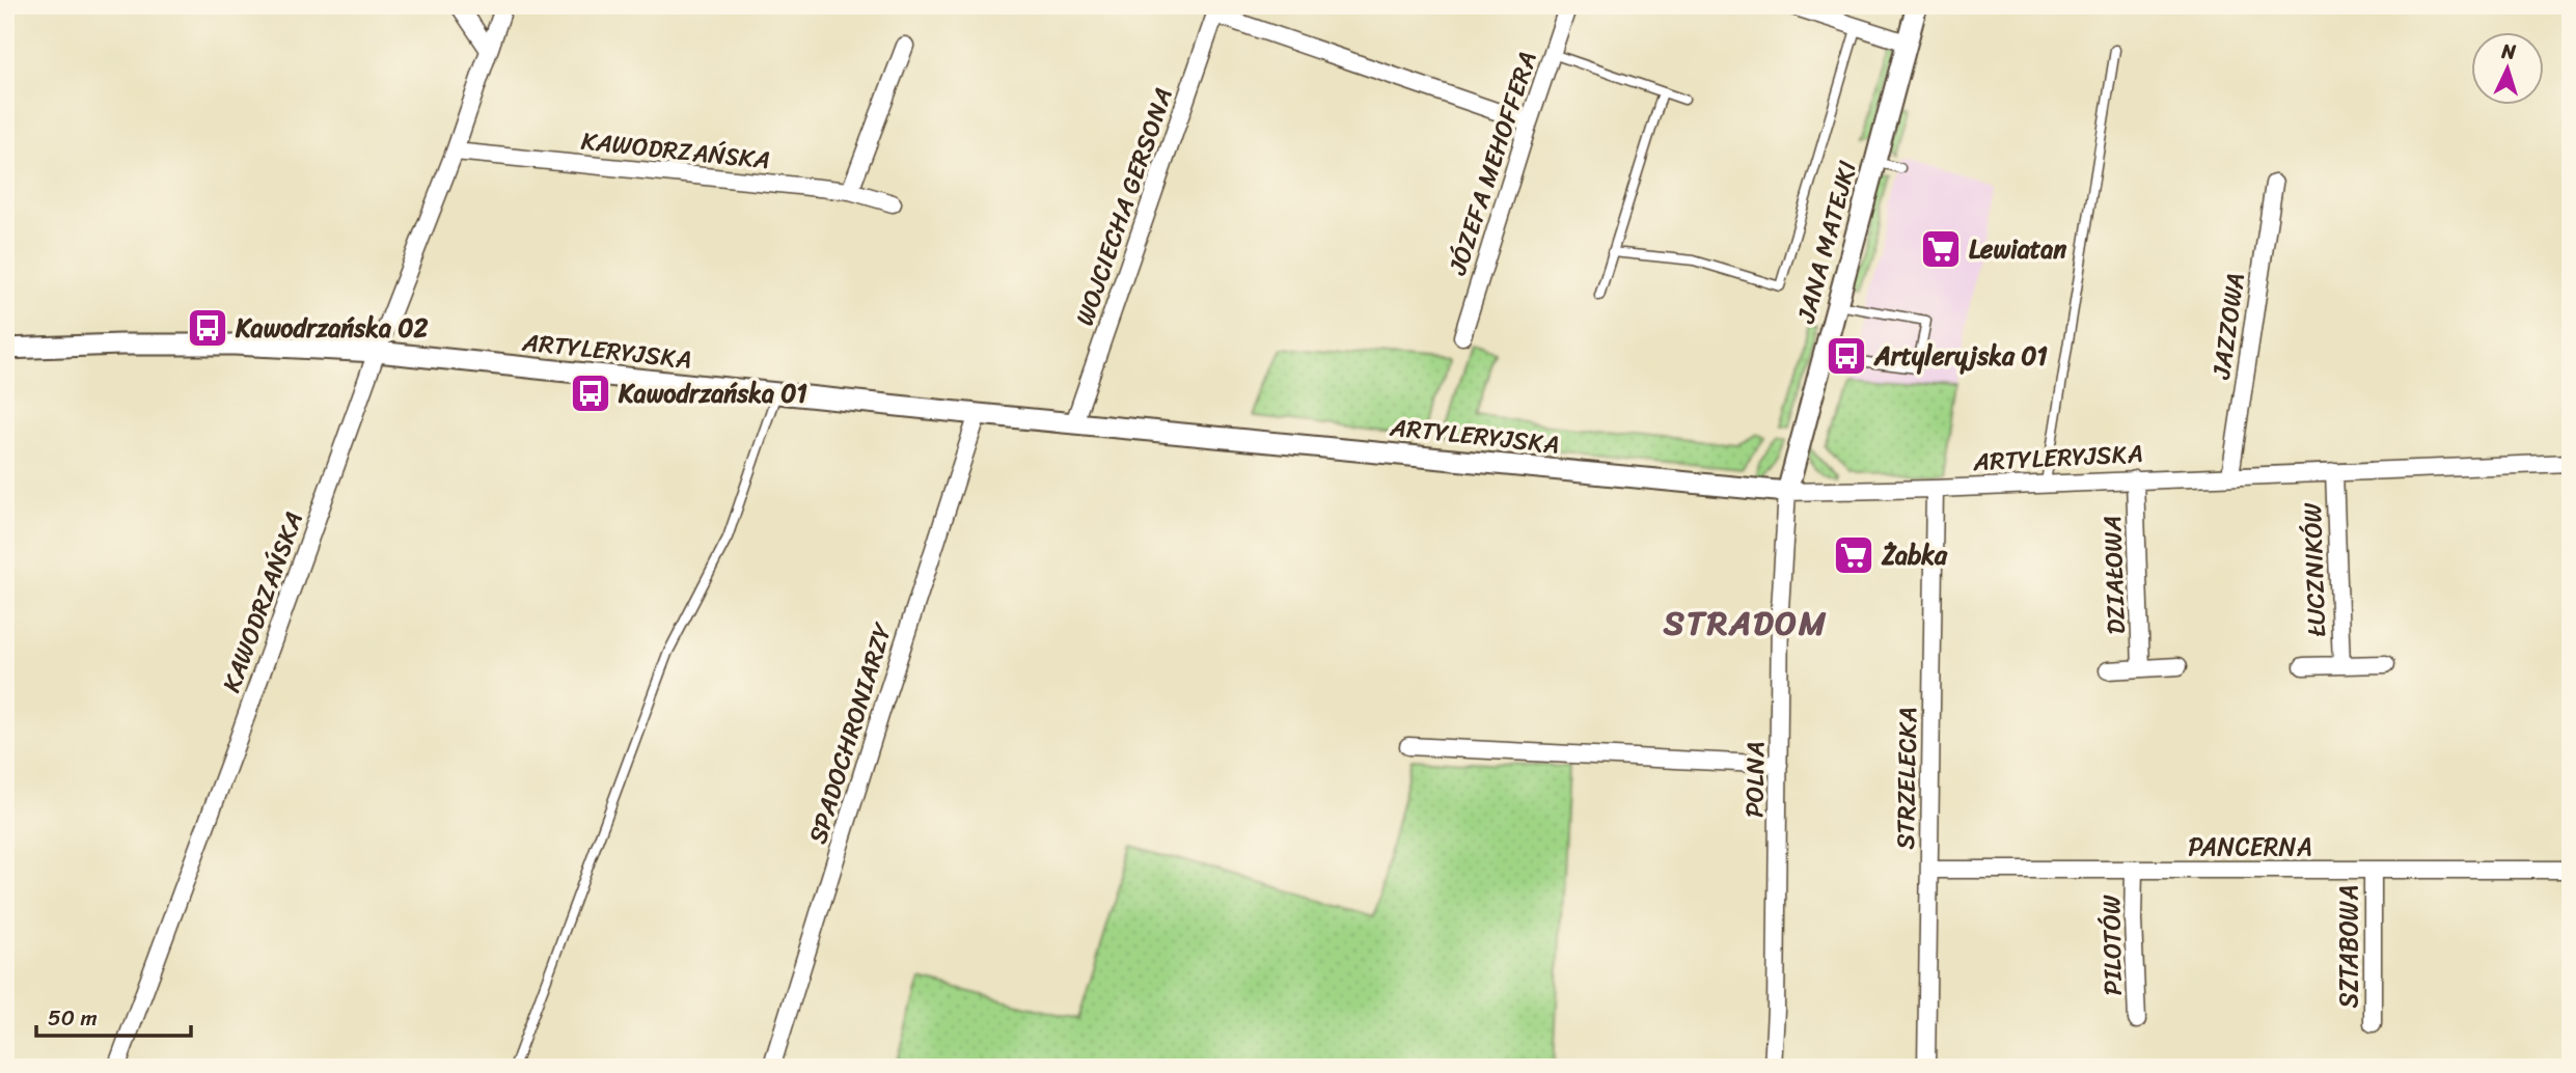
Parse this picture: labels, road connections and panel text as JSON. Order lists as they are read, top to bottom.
{
  "streets": {
    "street": [
      "KAWODRZAŃSKA",
      "JÓZEFA MEHOFFERA",
      "WOJCIECHA GERSONA",
      "JANA MATEJKI",
      "JAZZOWA",
      "ARTYLERYJSKA",
      "ŁUCZNIKÓW",
      "DZIAŁOWA",
      "SPADOCHRONIARZY",
      "STRZELECKA",
      "POLNA",
      "PANCERNA",
      "PILOTÓW",
      "SZTABOWA"
    ]
  },
  "crossings": [
    ["KAWODRZAŃSKA", "ARTYLERYJSKA"],
    ["WOJCIECHA GERSONA", "ARTYLERYJSKA"],
    ["JANA MATEJKI", "ARTYLERYJSKA"],
    ["JANA MATEJKI", "POLNA"],
    ["JAZZOWA", "ARTYLERYJSKA"],
    ["ARTYLERYJSKA", "ŁUCZNIKÓW"],
    ["ARTYLERYJSKA", "DZIAŁOWA"],
    ["ARTYLERYJSKA", "SPADOCHRONIARZY"],
    ["ARTYLERYJSKA", "STRZELECKA"],
    ["ARTYLERYJSKA", "POLNA"],
    ["STRZELECKA", "PANCERNA"],
    ["PANCERNA", "PILOTÓW"],
    ["PANCERNA", "SZTABOWA"]
  ],
  "districts": ["STRADOM"],
  "places": {
    "supermarket": ["Lewiatan", "Żabka"],
    "bus stop": ["Kawodrzańska 02", "Artyleryjska 01", "Kawodrzańska 01"]
  },
  "scale_bar": "50 m",
  "north": "top"
}
